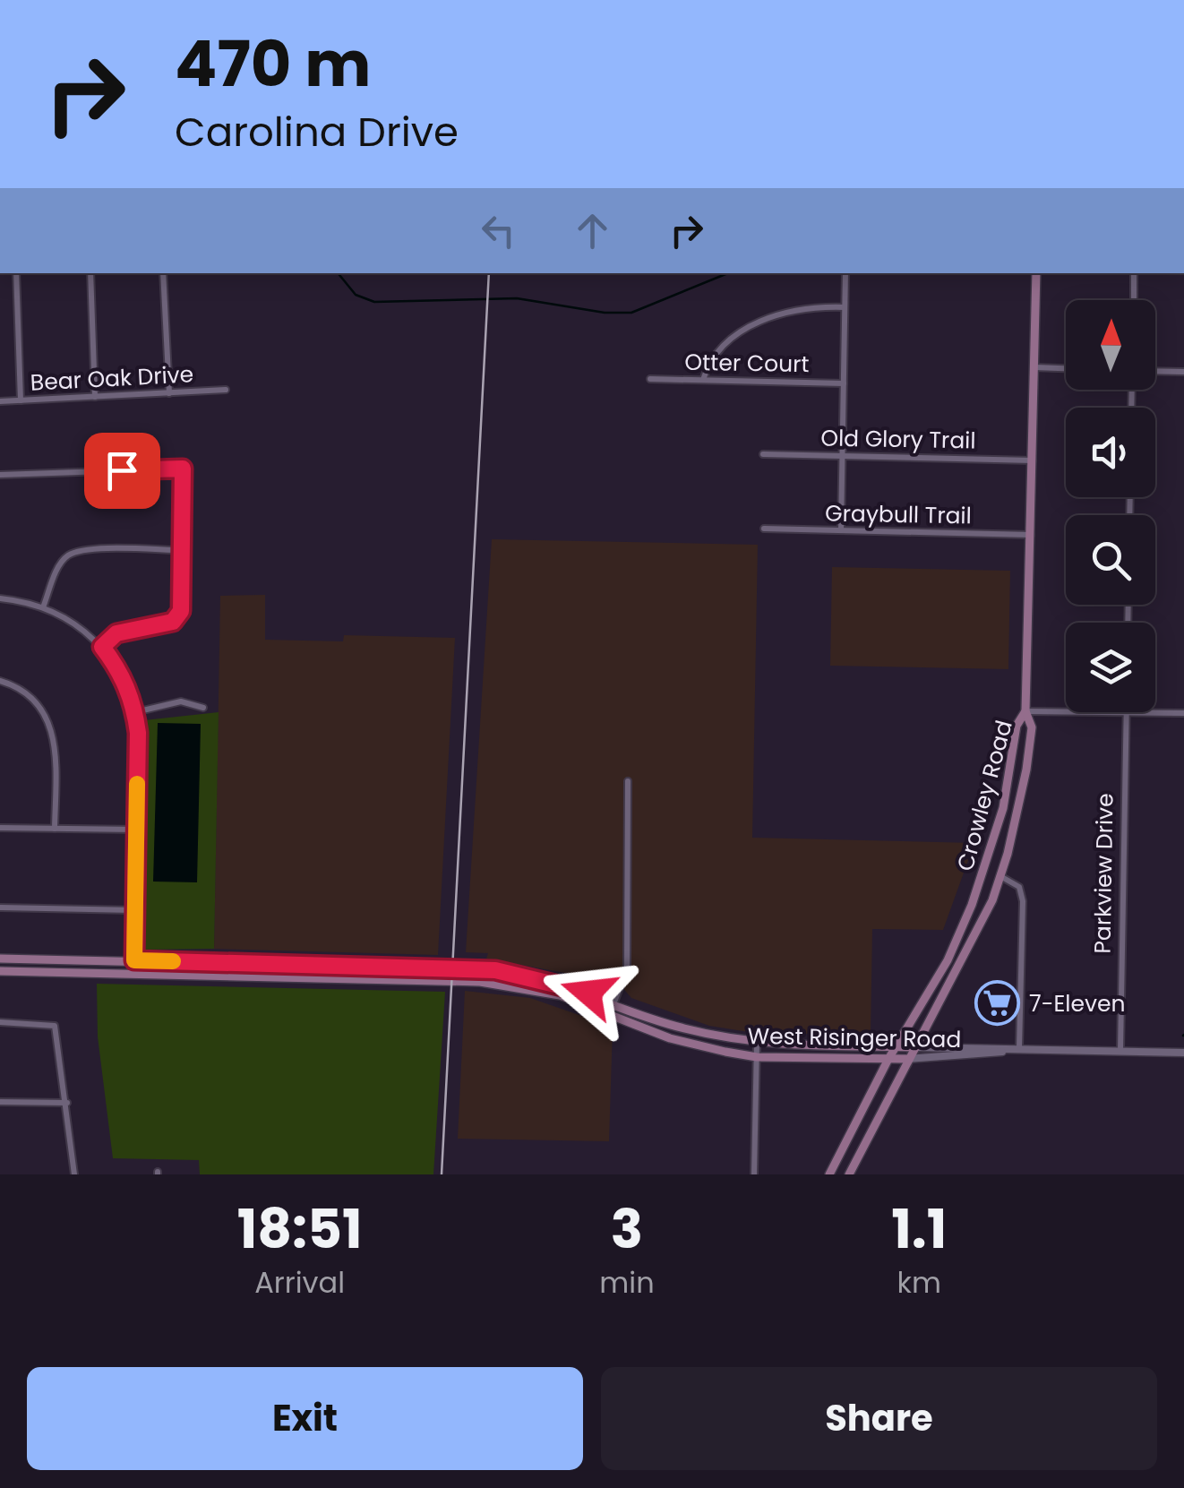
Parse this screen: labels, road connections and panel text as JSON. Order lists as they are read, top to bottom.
{
  "streets": {
    "main road": ["Crowley Road", "West Risinger Road"],
    "street": [
      "Otter Court",
      "Bear Oak Drive",
      "Old Glory Trail",
      "Graybull Trail",
      "Parkview Drive"
    ]
  },
  "crossings": [
    ["Old Glory Trail", "Crowley Road"],
    ["Graybull Trail", "Crowley Road"],
    ["Crowley Road", "West Risinger Road"],
    ["Parkview Drive", "West Risinger Road"]
  ],
  "places": {
    "supermarket": ["7-Eleven"]
  },
  "north": "top",
  "page": {
    "turn": ["470 m", "Carolina Drive"],
    "eta": [
      "18:51",
      "Arrival",
      "3",
      "min",
      "1.1",
      "km"
    ],
    "buttons": ["Exit", "Share"]
  }
}
